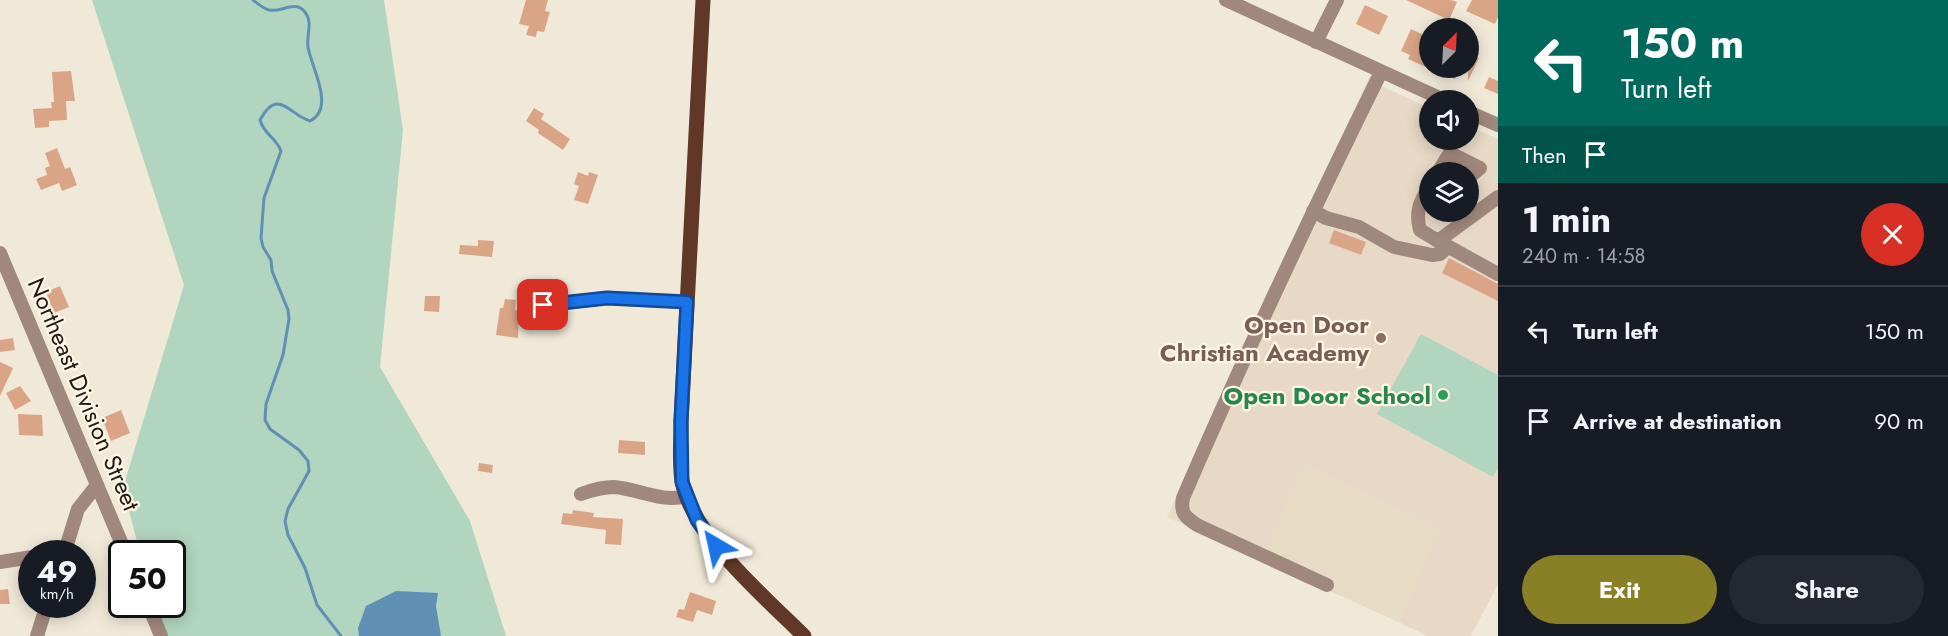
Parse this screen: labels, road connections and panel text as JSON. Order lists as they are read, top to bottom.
{
  "streets": {
    "street": ["Northeast Division Street"]
  },
  "places": ["Open Door Christian Academy", "Open Door School"],
  "north": "top right",
  "page": {
    "turn": ["150 m", "Turn left"],
    "then": "Then",
    "heading": ["1 min", "240 m · 14:58"],
    "list": [
      {
        "name": "Turn left",
        "value": "150 m"
      },
      {
        "name": "Arrive at destination",
        "value": "90 m"
      }
    ],
    "speed": "49 km/h",
    "limit": "50",
    "buttons": ["Exit", "Share"]
  }
}
